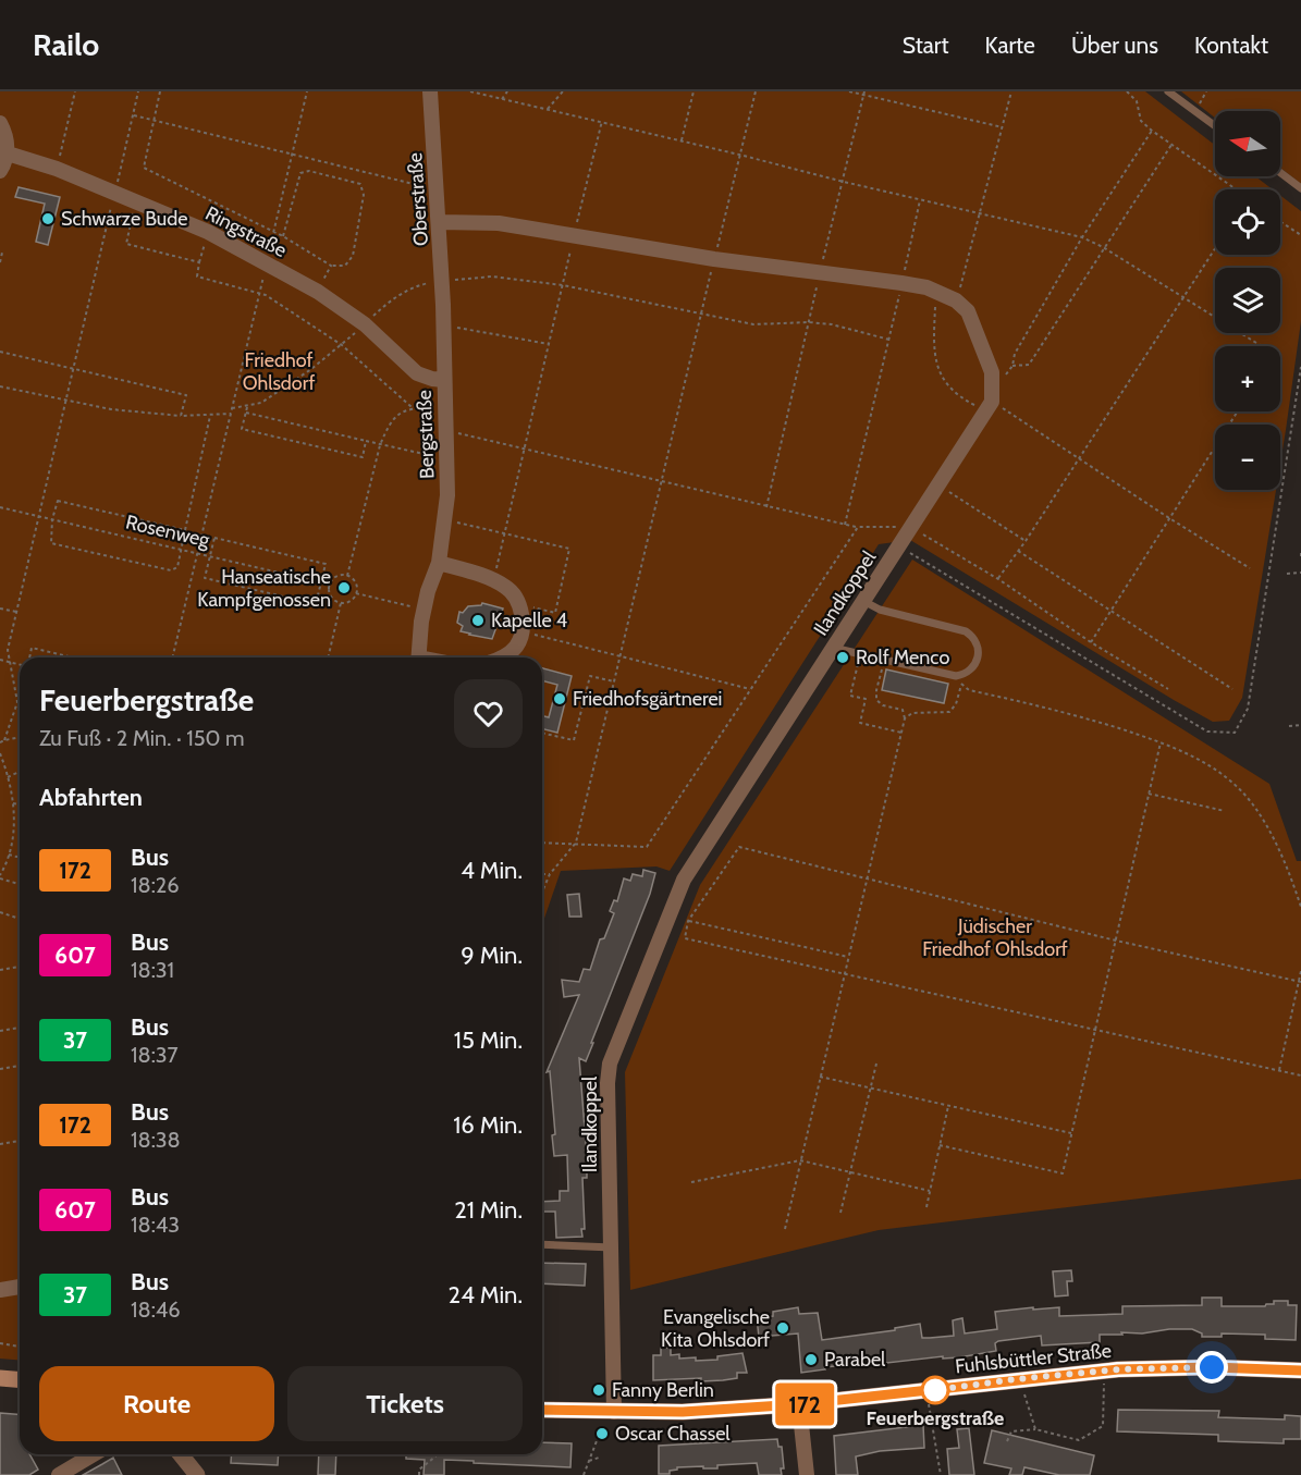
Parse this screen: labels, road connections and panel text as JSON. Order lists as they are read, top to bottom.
{
  "streets": {
    "main road": ["Fuhlsbüttler Straße"],
    "street": [
      "Oberstraße",
      "Ringstraße",
      "Bergstraße",
      "Ilandkoppel"
    ],
    "path": ["Rosenweg"]
  },
  "crossings": [
    ["Oberstraße", "Bergstraße"],
    ["Ringstraße", "Bergstraße"],
    ["Ilandkoppel", "Fuhlsbüttler Straße"]
  ],
  "parks": ["Friedhof Ohlsdorf", "Jüdischer Friedhof Ohlsdorf"],
  "places": [
    "Schwarze Bude",
    "Hanseatische Kampfgenossen",
    "Kapelle 4",
    "Rolf Menco",
    "Friedhofsgärtnerei",
    "Evangelische Kita Ohlsdorf",
    "Parabel",
    "Fanny Berlin",
    "Feuerbergstraße",
    "Oscar Chassel"
  ],
  "lines": ["bus line 172"],
  "north": "left",
  "page": {
    "header": "Railo",
    "nav": [
      "Start",
      "Karte",
      "Über uns",
      "Kontakt"
    ],
    "on_map": "172",
    "map_buttons": ["+", "−"],
    "heading": [
      ["Feuerbergstraße", "Zu Fuß · 2 Min. · 150 m"],
      "Abfahrten"
    ],
    "list": [
      {
        "mark": "172",
        "name": "Bus",
        "note": "18:26",
        "value": "4 Min."
      },
      {
        "mark": "607",
        "name": "Bus",
        "note": "18:31",
        "value": "9 Min."
      },
      {
        "mark": "37",
        "name": "Bus",
        "note": "18:37",
        "value": "15 Min."
      },
      {
        "mark": "172",
        "name": "Bus",
        "note": "18:38",
        "value": "16 Min."
      },
      {
        "mark": "607",
        "name": "Bus",
        "note": "18:43",
        "value": "21 Min."
      },
      {
        "mark": "37",
        "name": "Bus",
        "note": "18:46",
        "value": "24 Min."
      }
    ],
    "buttons": ["Route", "Tickets"]
  }
}
